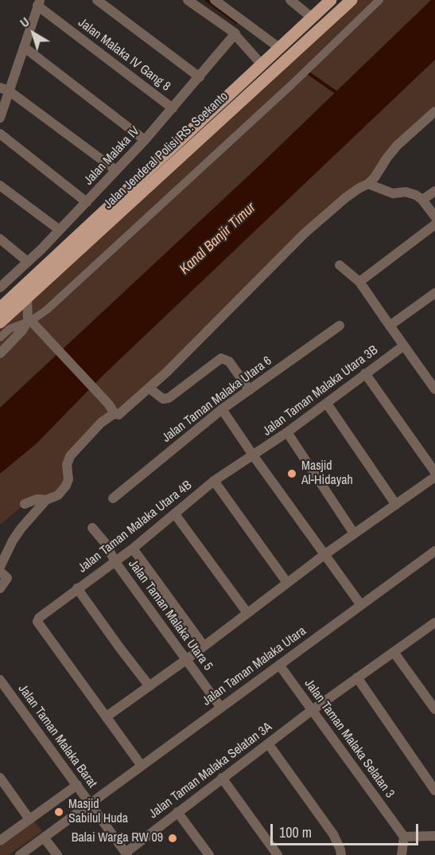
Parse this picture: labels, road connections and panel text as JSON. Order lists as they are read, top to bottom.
{
  "streets": {
    "main road": ["Jalan Jenderal Polisi RS. Soekanto"],
    "street": [
      "Jalan Malaka IV Gang 8",
      "Jalan Malaka IV",
      "Jalan Taman Malaka Utara 3B",
      "Jalan Taman Malaka Utara 6",
      "Jalan Taman Malaka Utara 4B",
      "Jalan Taman Malaka Utara 5",
      "Jalan Taman Malaka Utara",
      "Jalan Taman Malaka Barat",
      "Jalan Taman Malaka Selatan 3",
      "Jalan Taman Malaka Selatan 3A"
    ]
  },
  "crossings": [
    ["Jalan Malaka IV Gang 8", "Jalan Malaka IV"],
    ["Jalan Taman Malaka Utara 3B", "Jalan Taman Malaka Utara 4B"],
    ["Jalan Taman Malaka Utara 4B", "Jalan Taman Malaka Utara 5"],
    ["Jalan Taman Malaka Utara 5", "Jalan Taman Malaka Utara"],
    ["Jalan Taman Malaka Utara", "Jalan Taman Malaka Barat"],
    ["Jalan Taman Malaka Utara", "Jalan Taman Malaka Selatan 3"],
    ["Jalan Taman Malaka Barat", "Jalan Taman Malaka Selatan 3A"],
    ["Jalan Taman Malaka Selatan 3", "Jalan Taman Malaka Selatan 3A"]
  ],
  "water": ["Kanal Banjir Timur"],
  "places": ["Masjid Al-Hidayah", "Masjid Sabilul Huda", "Balai Warga RW 09"],
  "scale_bar": "100 m",
  "north": "top left"
}
